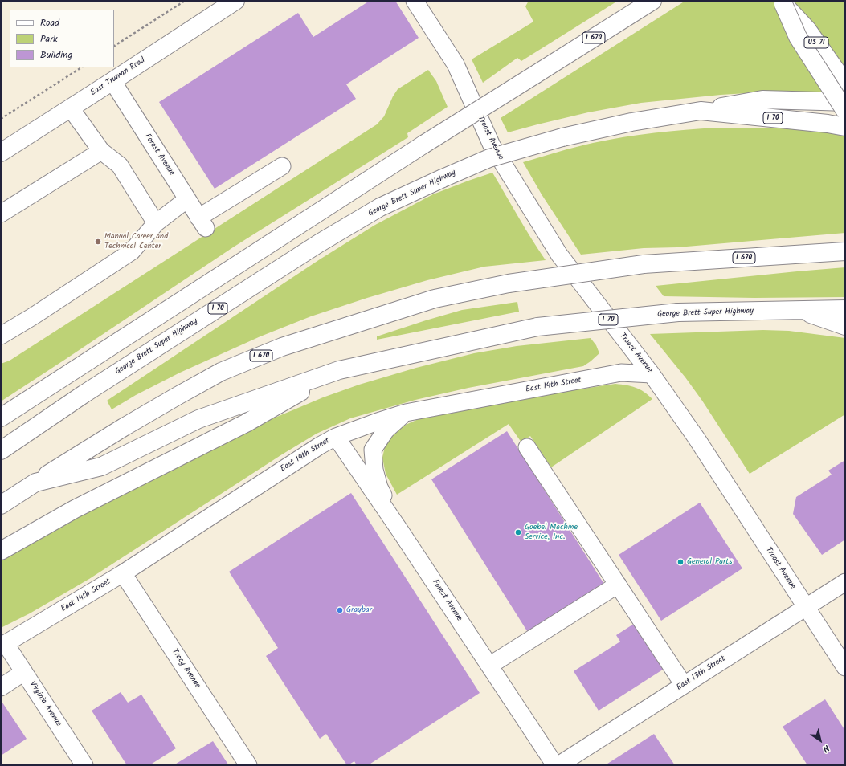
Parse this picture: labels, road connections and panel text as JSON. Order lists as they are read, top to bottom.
{
  "streets": {
    "main road": [
      "I 670",
      "US 71",
      "East Truman Road",
      "I 70",
      "George Brett Super Highway"
    ],
    "street": [
      "Troost Avenue",
      "Forest Avenue",
      "East 14th Street",
      "Tracy Avenue",
      "East 13th Street",
      "Virginia Avenue"
    ]
  },
  "crossings": [
    ["I 670", "George Brett Super Highway"],
    ["East Truman Road", "Forest Avenue"],
    ["Troost Avenue", "East 14th Street"],
    ["Troost Avenue", "East 13th Street"],
    ["Forest Avenue", "East 14th Street"],
    ["East 14th Street", "Tracy Avenue"],
    ["East 14th Street", "Virginia Avenue"]
  ],
  "places": [
    "Manual Career and Technical Center",
    "Goebel Machine Service, Inc.",
    "General Parts",
    "Graybar"
  ],
  "legend": ["Road", "Park", "Building"],
  "north": "bottom right"
}
